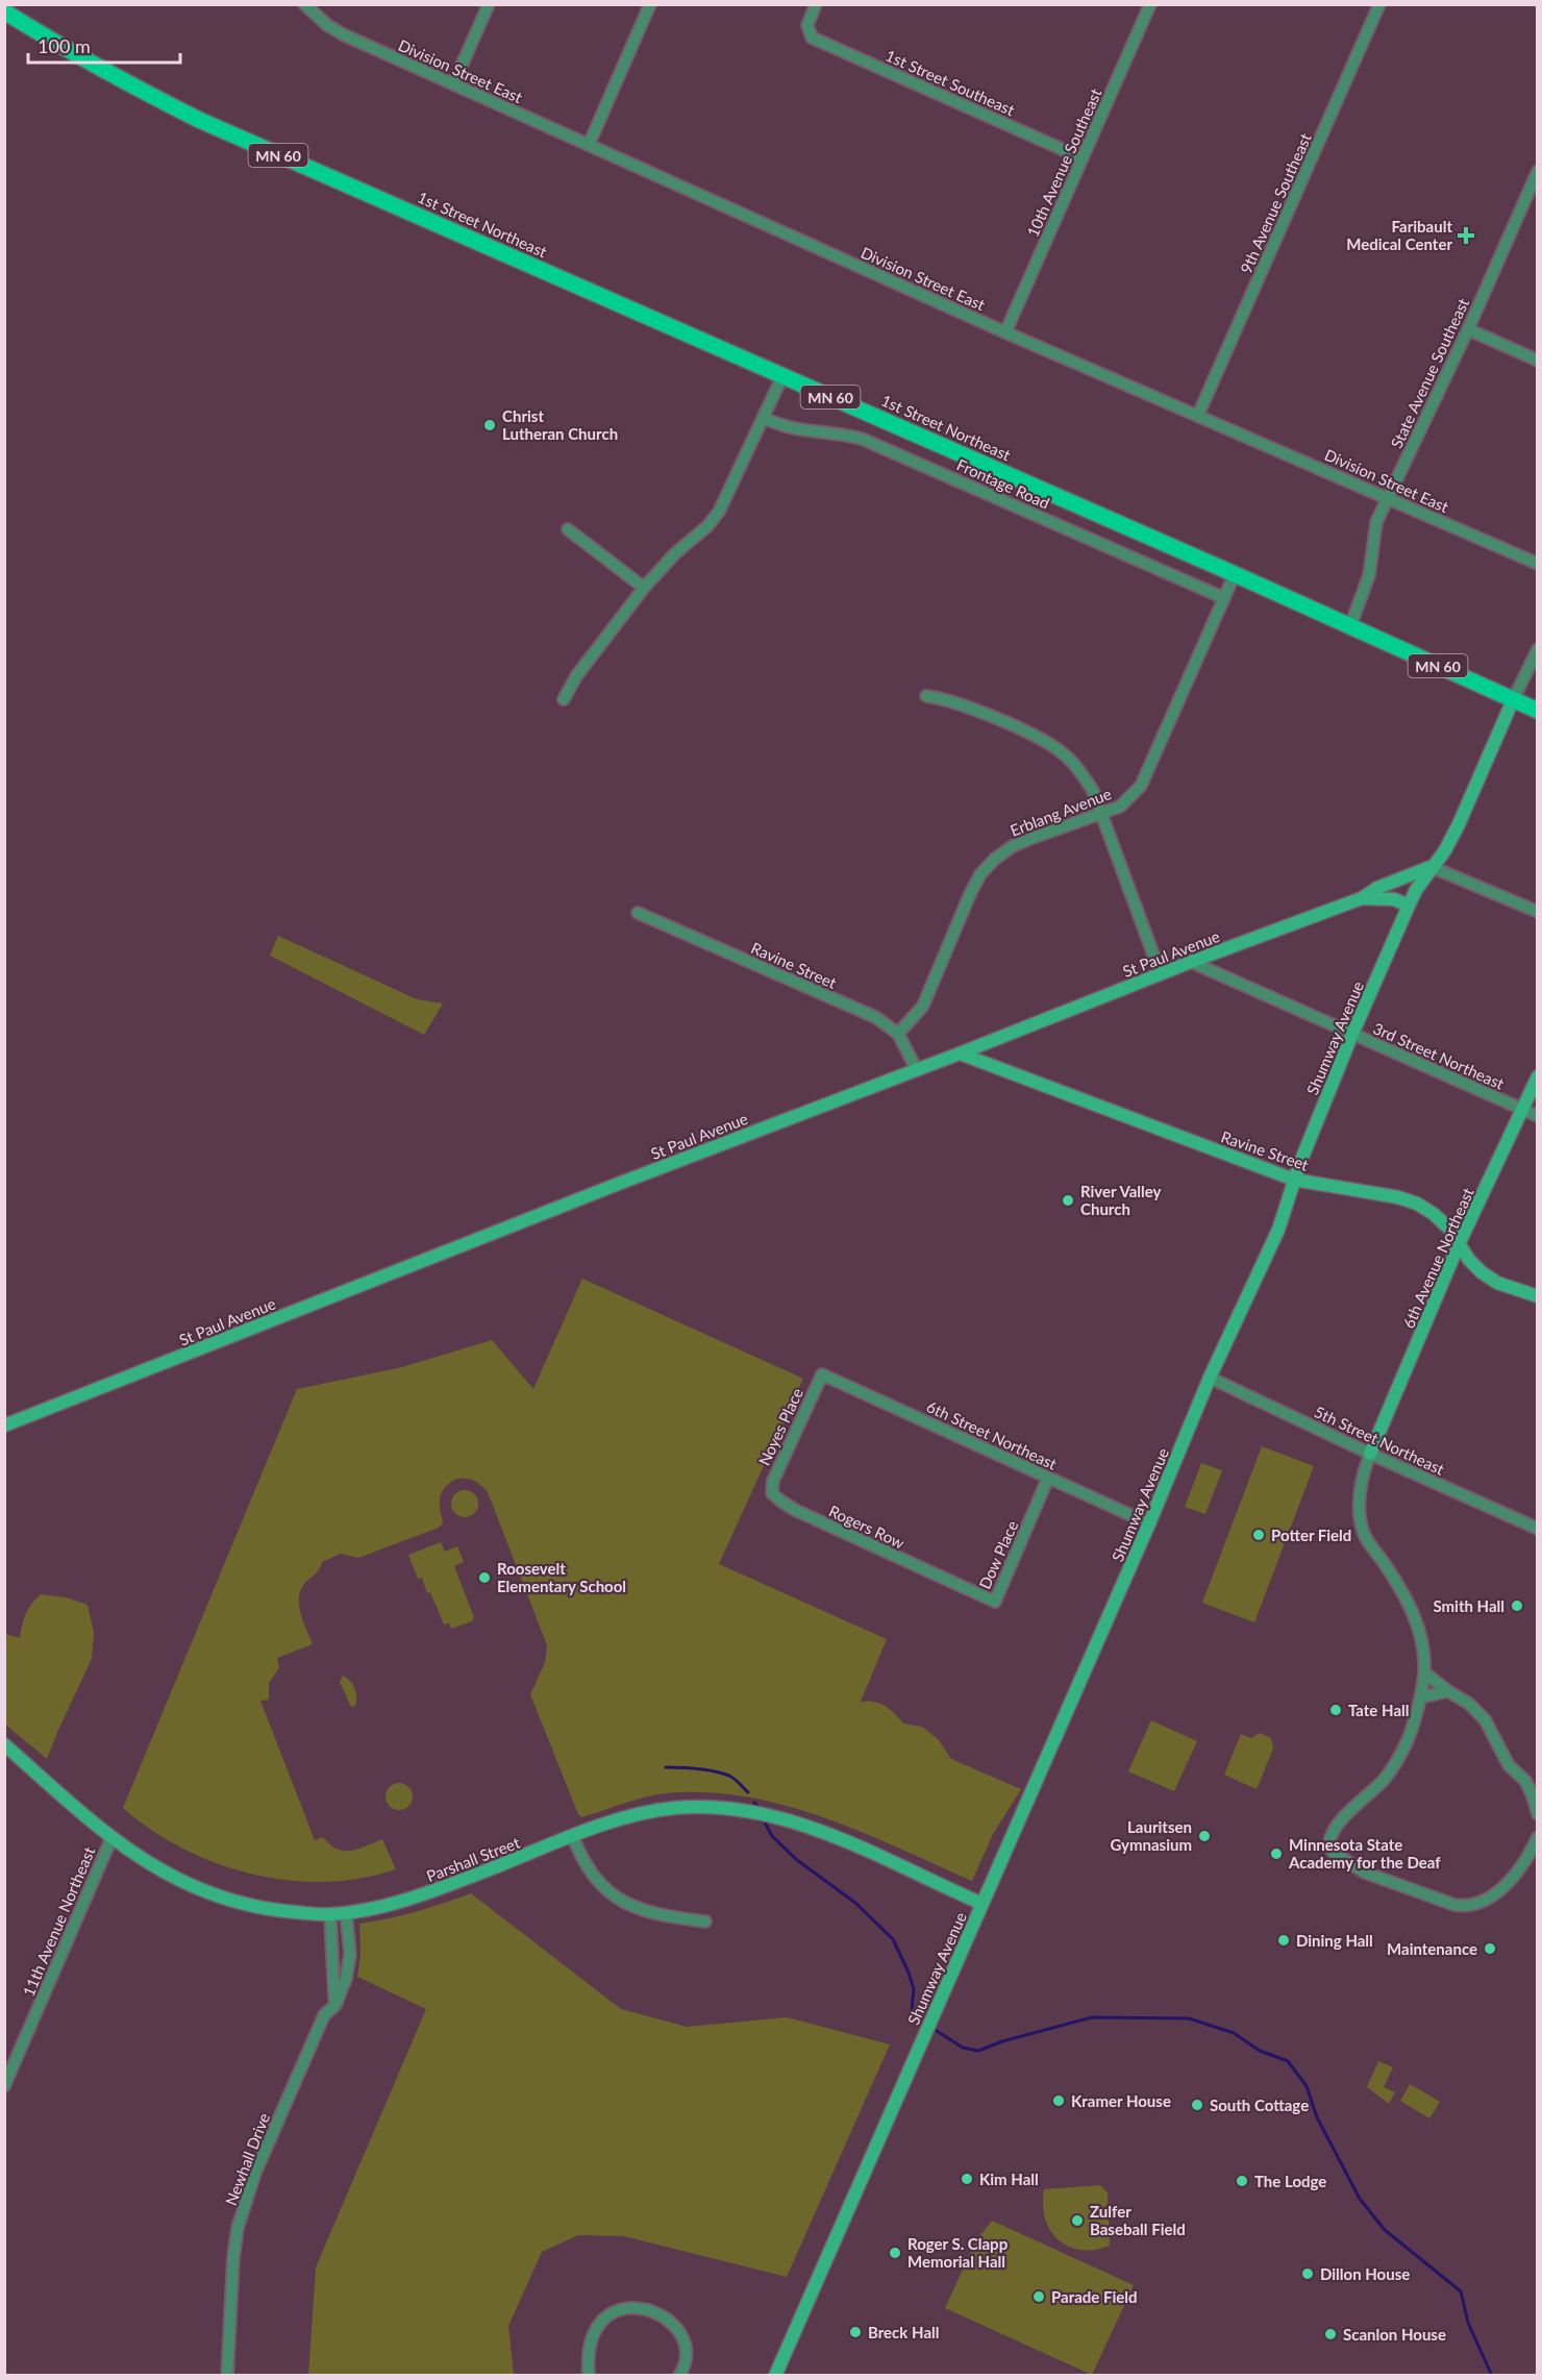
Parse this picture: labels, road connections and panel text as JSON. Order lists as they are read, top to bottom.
{
  "streets": {
    "main road": ["MN 60", "1st Street Northeast"],
    "street": [
      "Division Street East",
      "1st Street Southeast",
      "10th Avenue Southeast",
      "9th Avenue Southeast",
      "State Avenue Southeast",
      "Frontage Road",
      "Erblang Avenue",
      "St Paul Avenue",
      "Ravine Street",
      "Shumway Avenue",
      "3rd Street Northeast",
      "6th Avenue Northeast",
      "Noyes Place",
      "6th Street Northeast",
      "5th Street Northeast",
      "Rogers Row",
      "Dow Place",
      "Parshall Street",
      "11th Avenue Northeast",
      "Newhall Drive"
    ]
  },
  "crossings": [
    ["Division Street East", "10th Avenue Southeast"],
    ["Division Street East", "9th Avenue Southeast"],
    ["Division Street East", "State Avenue Southeast"],
    ["1st Street Southeast", "10th Avenue Southeast"],
    ["1st Street Northeast", "State Avenue Southeast"],
    ["1st Street Northeast", "Erblang Avenue"],
    ["1st Street Northeast", "Shumway Avenue"],
    ["Frontage Road", "Erblang Avenue"],
    ["Erblang Avenue", "Ravine Street"],
    ["St Paul Avenue", "Ravine Street"],
    ["St Paul Avenue", "Shumway Avenue"],
    ["St Paul Avenue", "3rd Street Northeast"],
    ["Ravine Street", "Shumway Avenue"],
    ["Ravine Street", "6th Avenue Northeast"],
    ["Shumway Avenue", "3rd Street Northeast"],
    ["Shumway Avenue", "6th Street Northeast"],
    ["Shumway Avenue", "5th Street Northeast"],
    ["Shumway Avenue", "Parshall Street"],
    ["3rd Street Northeast", "6th Avenue Northeast"],
    ["6th Avenue Northeast", "5th Street Northeast"],
    ["Noyes Place", "6th Street Northeast"],
    ["Noyes Place", "Rogers Row"],
    ["6th Street Northeast", "Dow Place"],
    ["Rogers Row", "Dow Place"],
    ["Parshall Street", "11th Avenue Northeast"],
    ["Parshall Street", "Newhall Drive"]
  ],
  "places": {
    "health": ["Faribault Medical Center"],
    "other": [
      "Christ Lutheran Church",
      "River Valley Church",
      "Potter Field",
      "Roosevelt Elementary School",
      "Smith Hall",
      "Tate Hall",
      "Lauritsen Gymnasium",
      "Minnesota State Academy for the Deaf",
      "Dining Hall",
      "Maintenance",
      "Kramer House",
      "South Cottage",
      "Kim Hall",
      "The Lodge",
      "Zulfer Baseball Field",
      "Roger S. Clapp Memorial Hall",
      "Dillon House",
      "Parade Field",
      "Breck Hall",
      "Scanlon House"
    ]
  },
  "scale_bar": "100 m"
}
